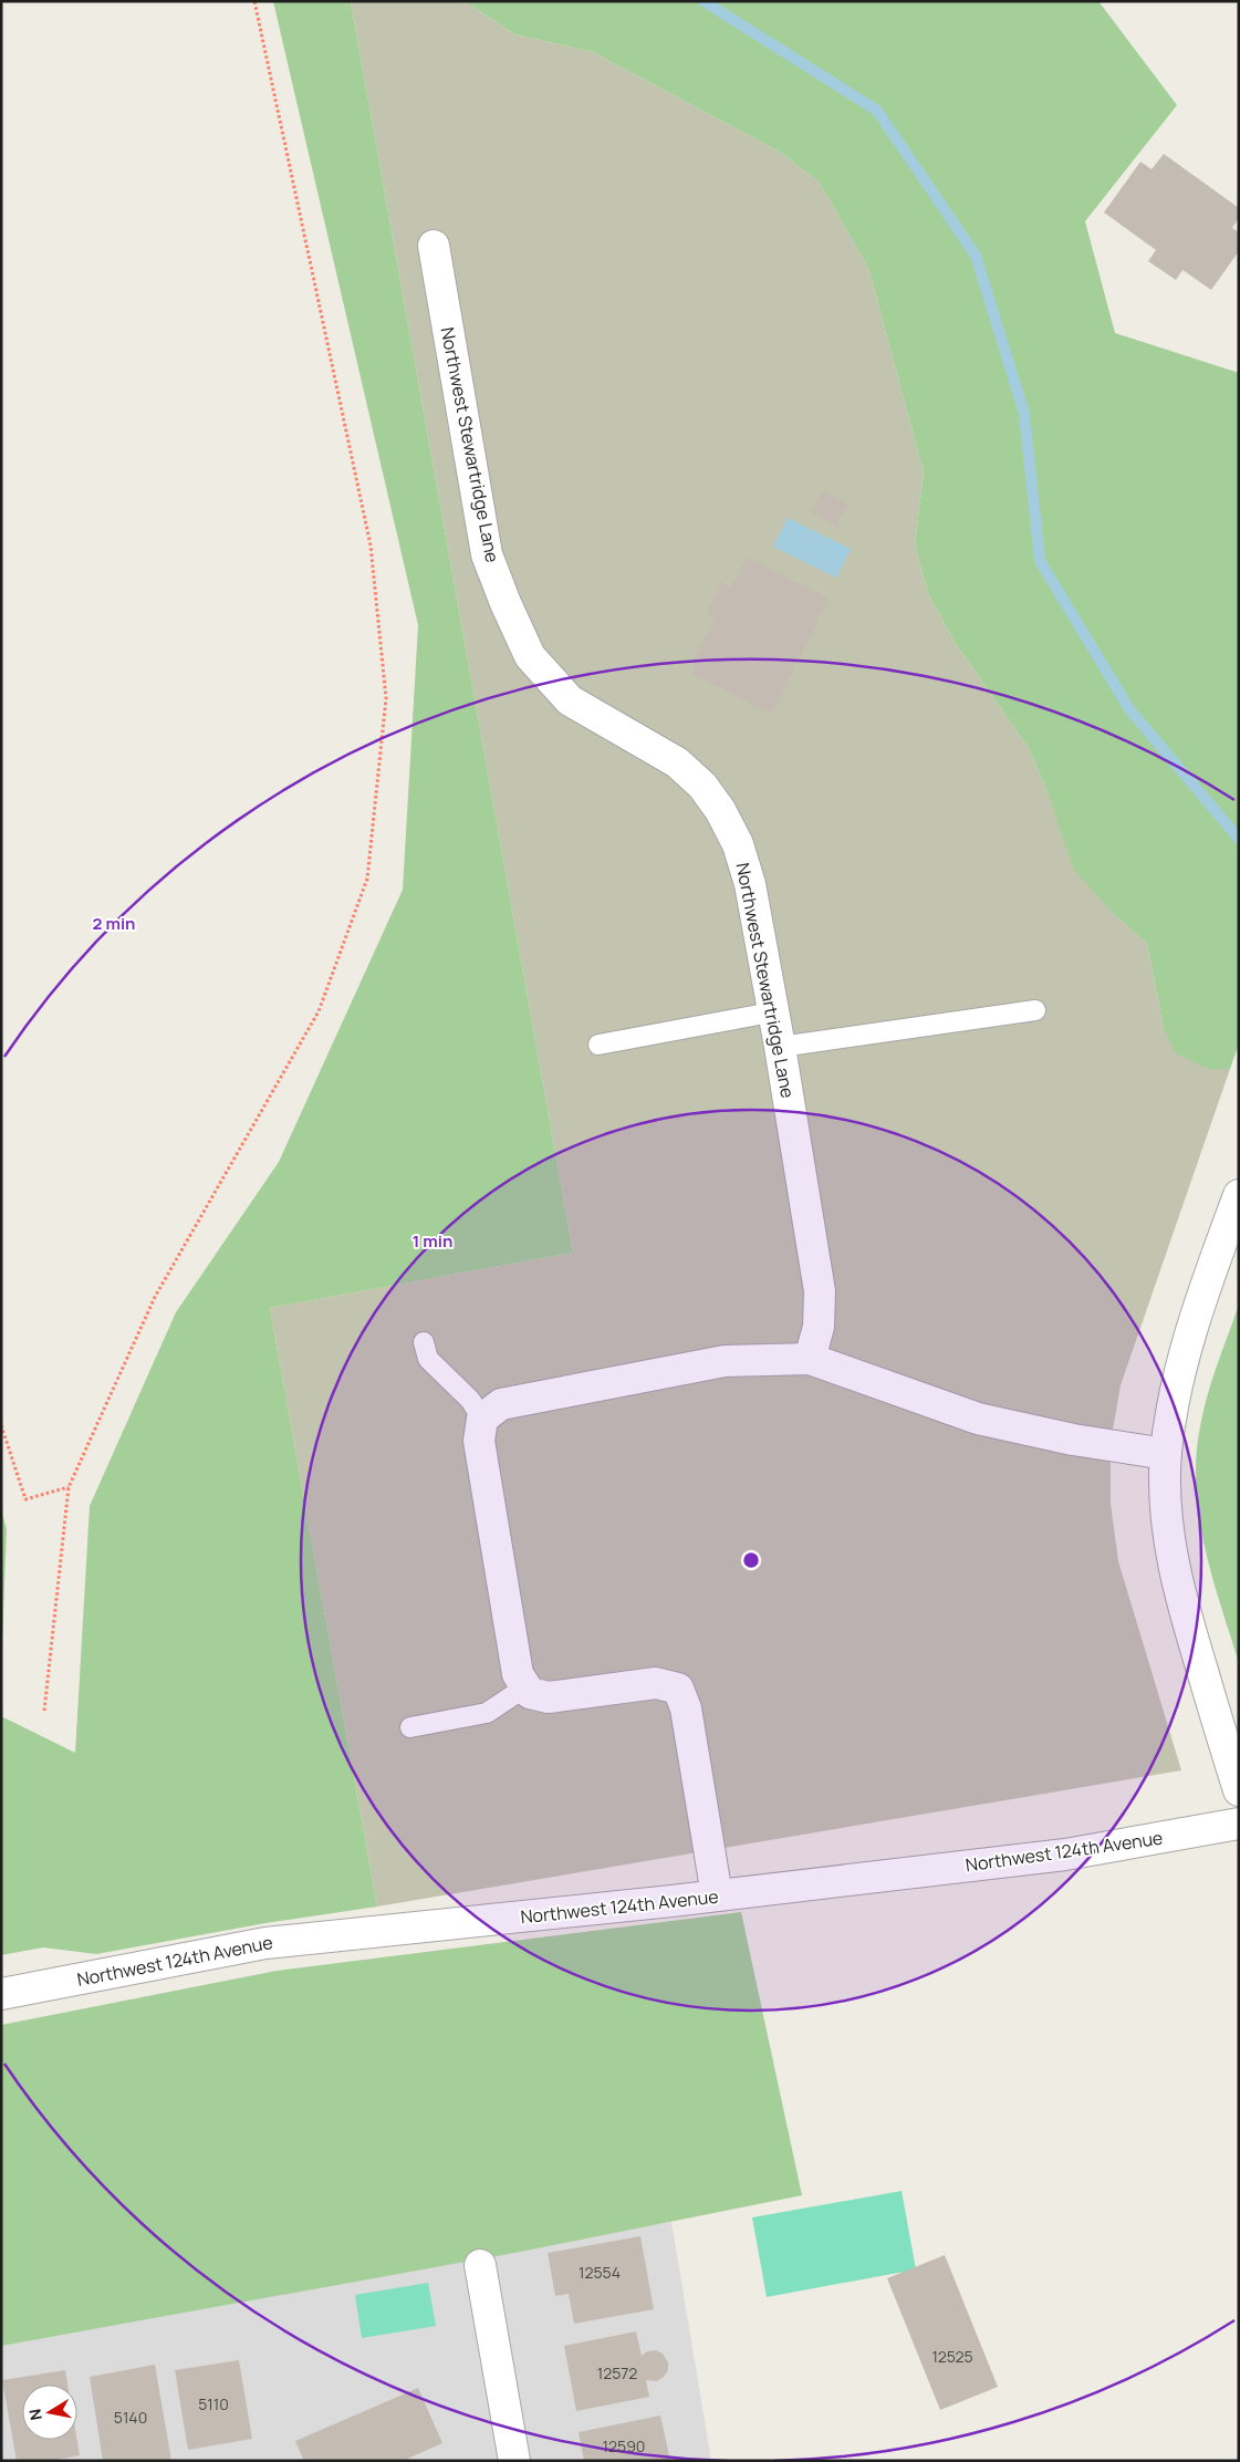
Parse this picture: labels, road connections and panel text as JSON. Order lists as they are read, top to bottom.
{
  "streets": {
    "street": ["Northwest Stewartridge Lane", "Northwest 124th Avenue"]
  },
  "house_numbers": [
    "12554",
    "12525",
    "12572",
    "5110",
    "5140",
    "12590"
  ],
  "north": "left",
  "rings": ["2 min", "1 min"]
}
